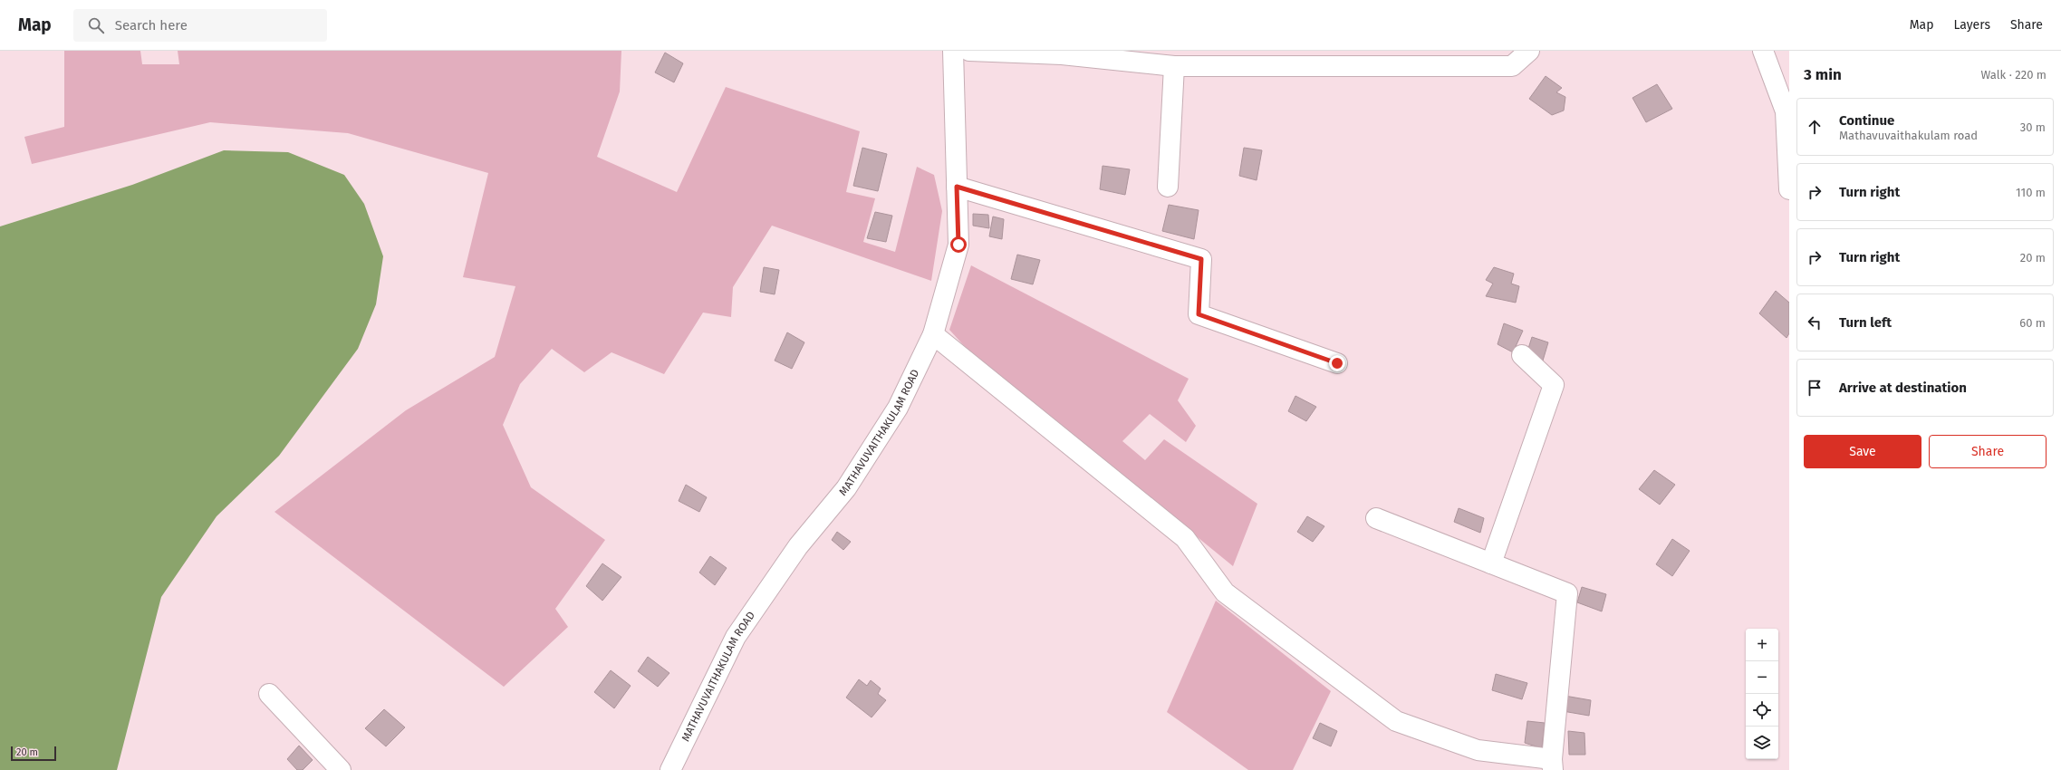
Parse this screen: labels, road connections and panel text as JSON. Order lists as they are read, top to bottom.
{
  "streets": {
    "street": ["MATHAVUVAITHAKULAM ROAD"]
  },
  "scale_bar": "20 m",
  "page": {
    "header": "Map",
    "search": "Search here",
    "nav": ["Map", "Layers", "Share"],
    "heading": ["3 min", "Walk · 220 m"],
    "list": [
      ["Continue", "Mathavuvaithakulam road", "30 m"],
      ["Turn right", "110 m"],
      ["Turn right", "20 m"],
      ["Turn left", "60 m"],
      "Arrive at destination"
    ],
    "buttons": ["Save", "Share"],
    "map_buttons": ["+", "−"],
    "scale": "20 m"
  }
}
